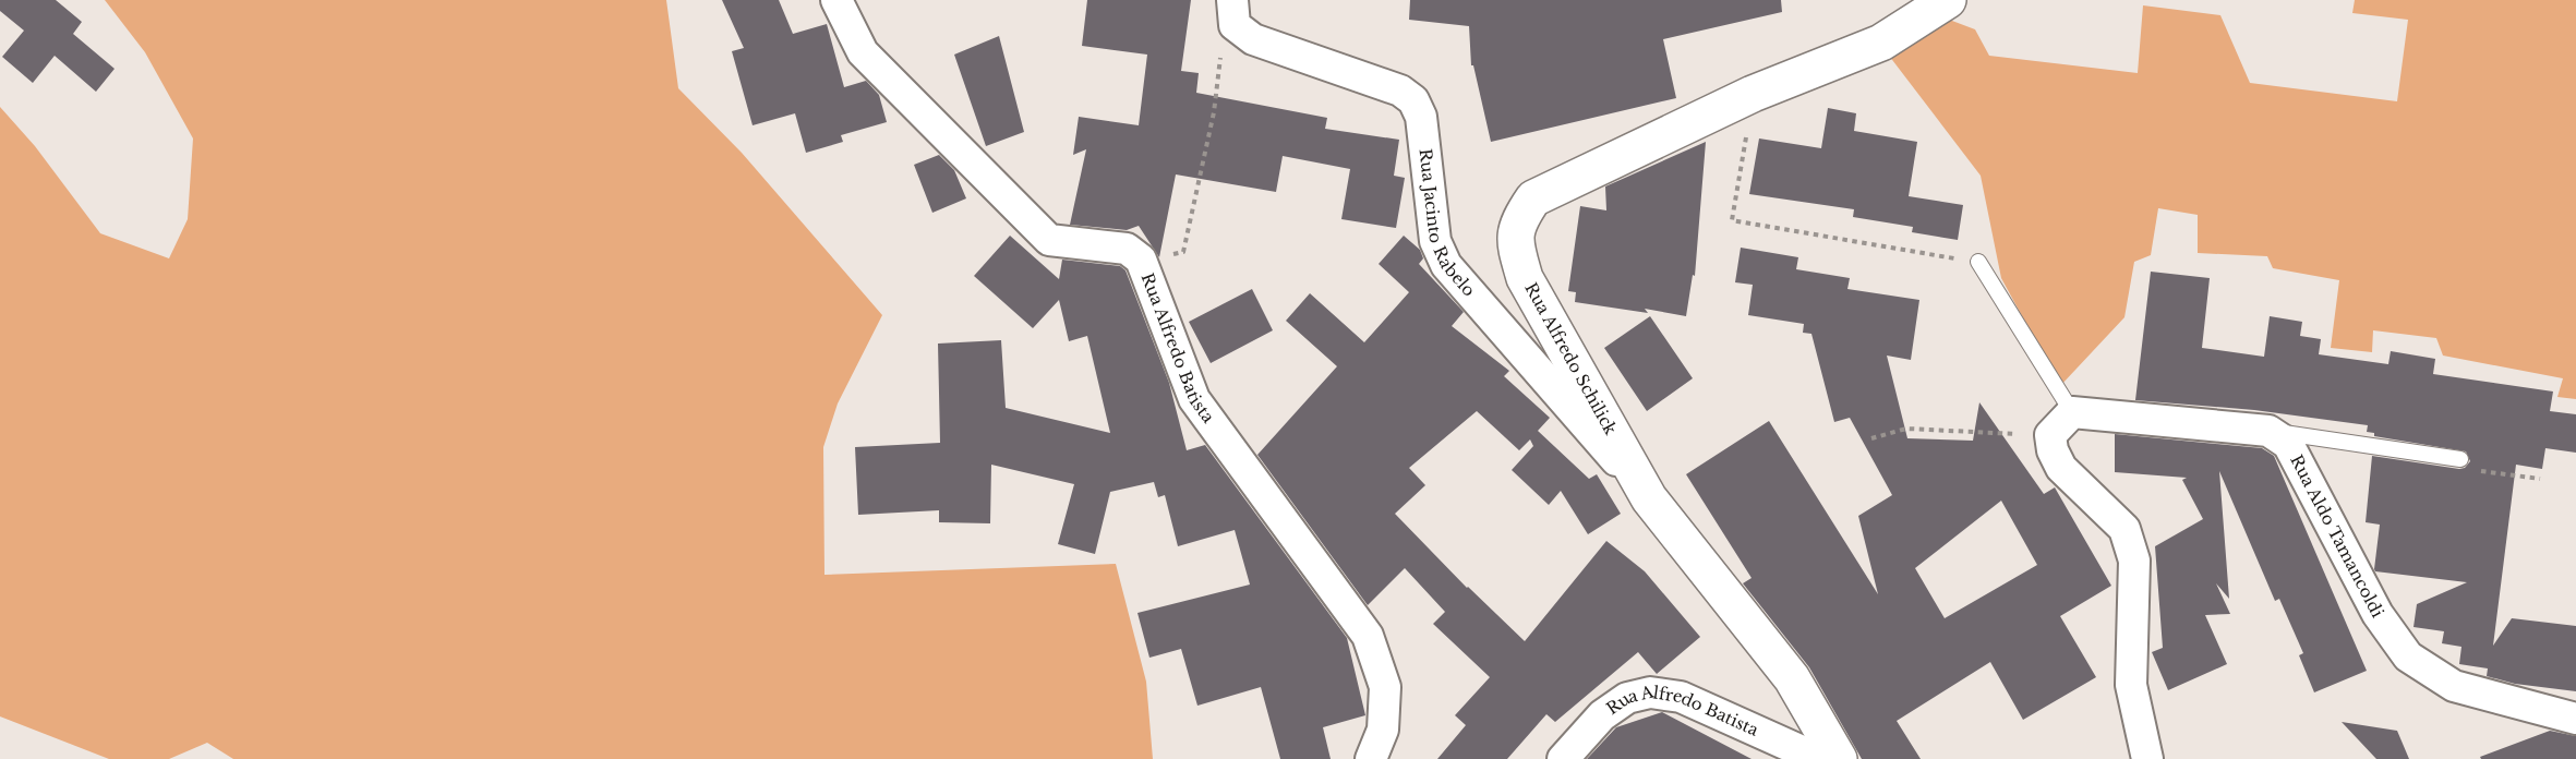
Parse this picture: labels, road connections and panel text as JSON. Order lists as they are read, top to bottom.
{
  "streets": {
    "street": [
      "Rua Jacinto Rabelo",
      "Rua Alfredo Batista",
      "Rua Alfredo Schilick",
      "Rua Aldo Tamancoldi"
    ]
  },
  "crossings": [
    ["Rua Jacinto Rabelo", "Rua Alfredo Schilick"]
  ]
}
